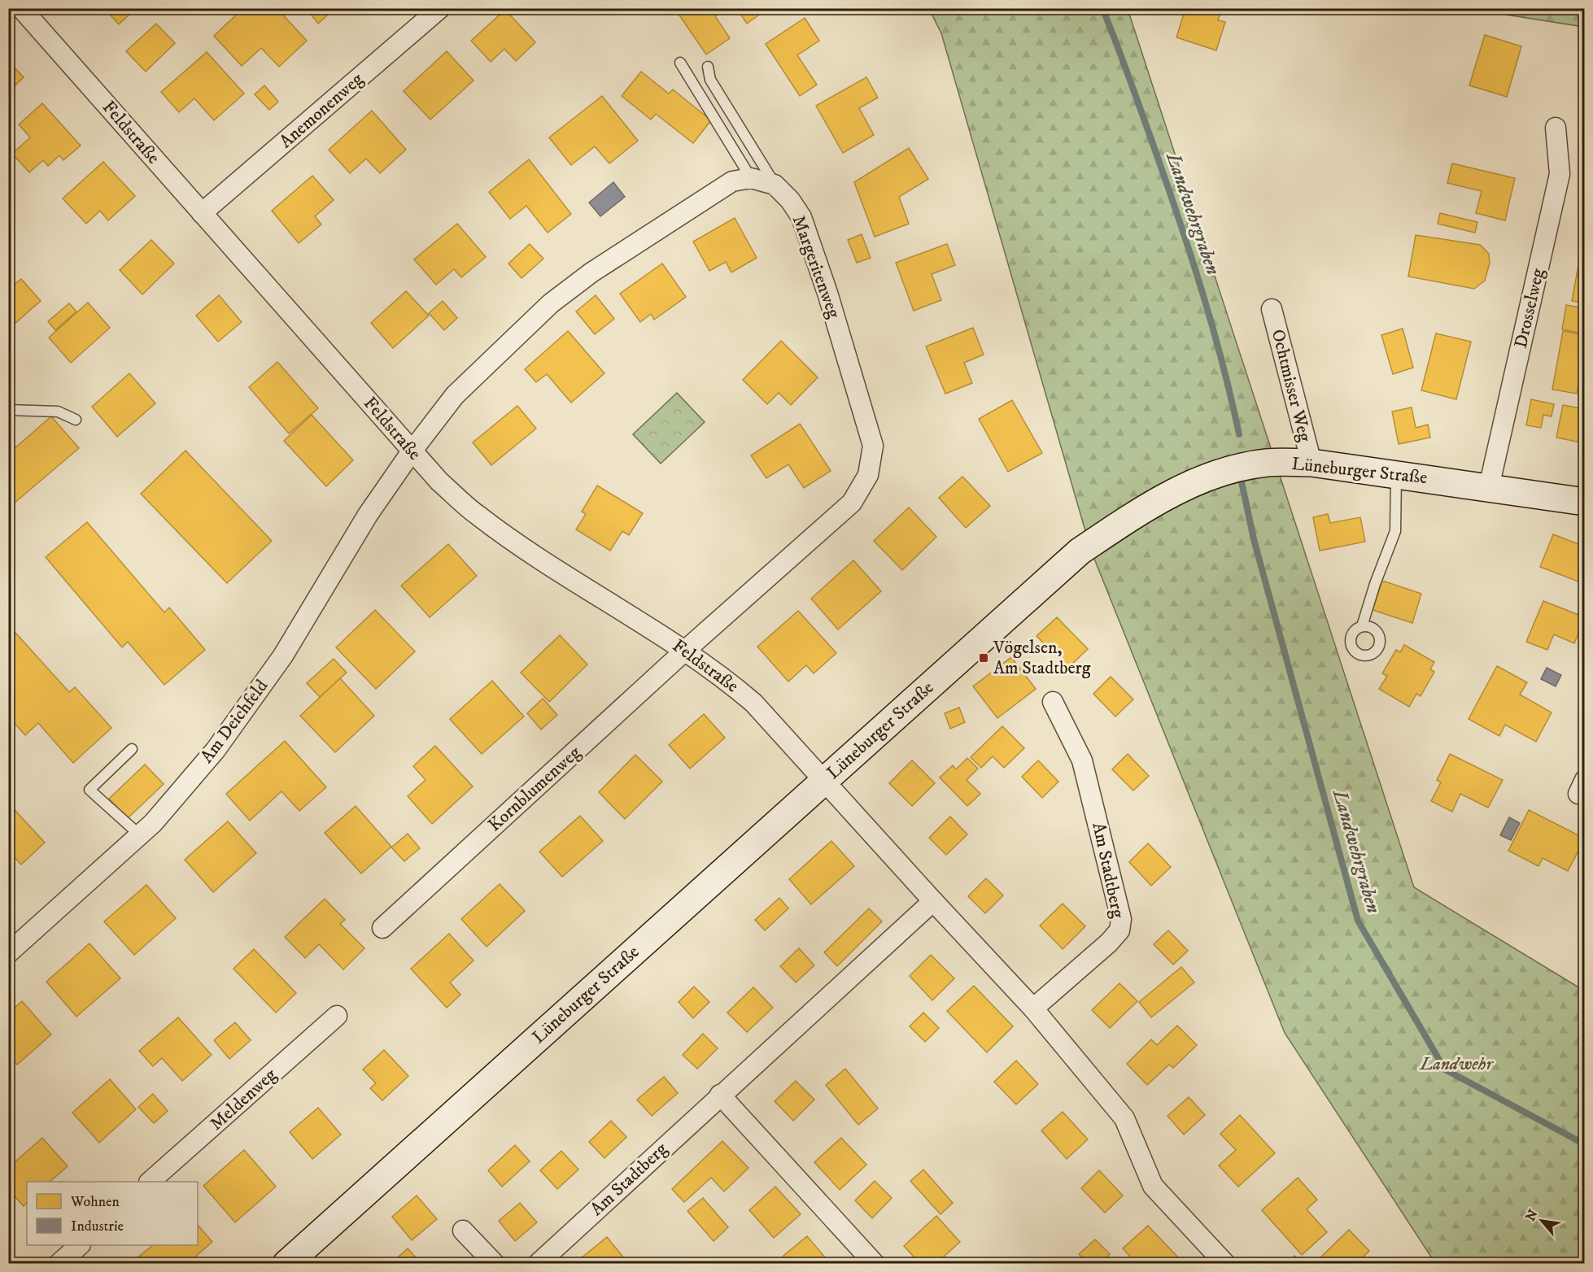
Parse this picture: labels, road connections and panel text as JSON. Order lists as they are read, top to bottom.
{
  "streets": {
    "street": [
      "Anemonenweg",
      "Feldstraße",
      "Margeritenweg",
      "Drosselweg",
      "Ochtmisser Weg",
      "Lüneburger Straße",
      "Am Deichfeld",
      "Kornblumenweg",
      "Am Stadtberg",
      "Meldenweg"
    ]
  },
  "crossings": [
    ["Anemonenweg", "Feldstraße"],
    ["Feldstraße", "Margeritenweg"],
    ["Feldstraße", "Lüneburger Straße"],
    ["Feldstraße", "Am Deichfeld"],
    ["Feldstraße", "Kornblumenweg"],
    ["Margeritenweg", "Kornblumenweg"],
    ["Drosselweg", "Lüneburger Straße"],
    ["Ochtmisser Weg", "Lüneburger Straße"]
  ],
  "water": ["Landwehrgraben"],
  "parks": ["Landwehr"],
  "places": {
    "transit": ["Vögelsen, Am Stadtberg"]
  },
  "legend": ["Wohnen", "Industrie"],
  "north": "top left"
}
